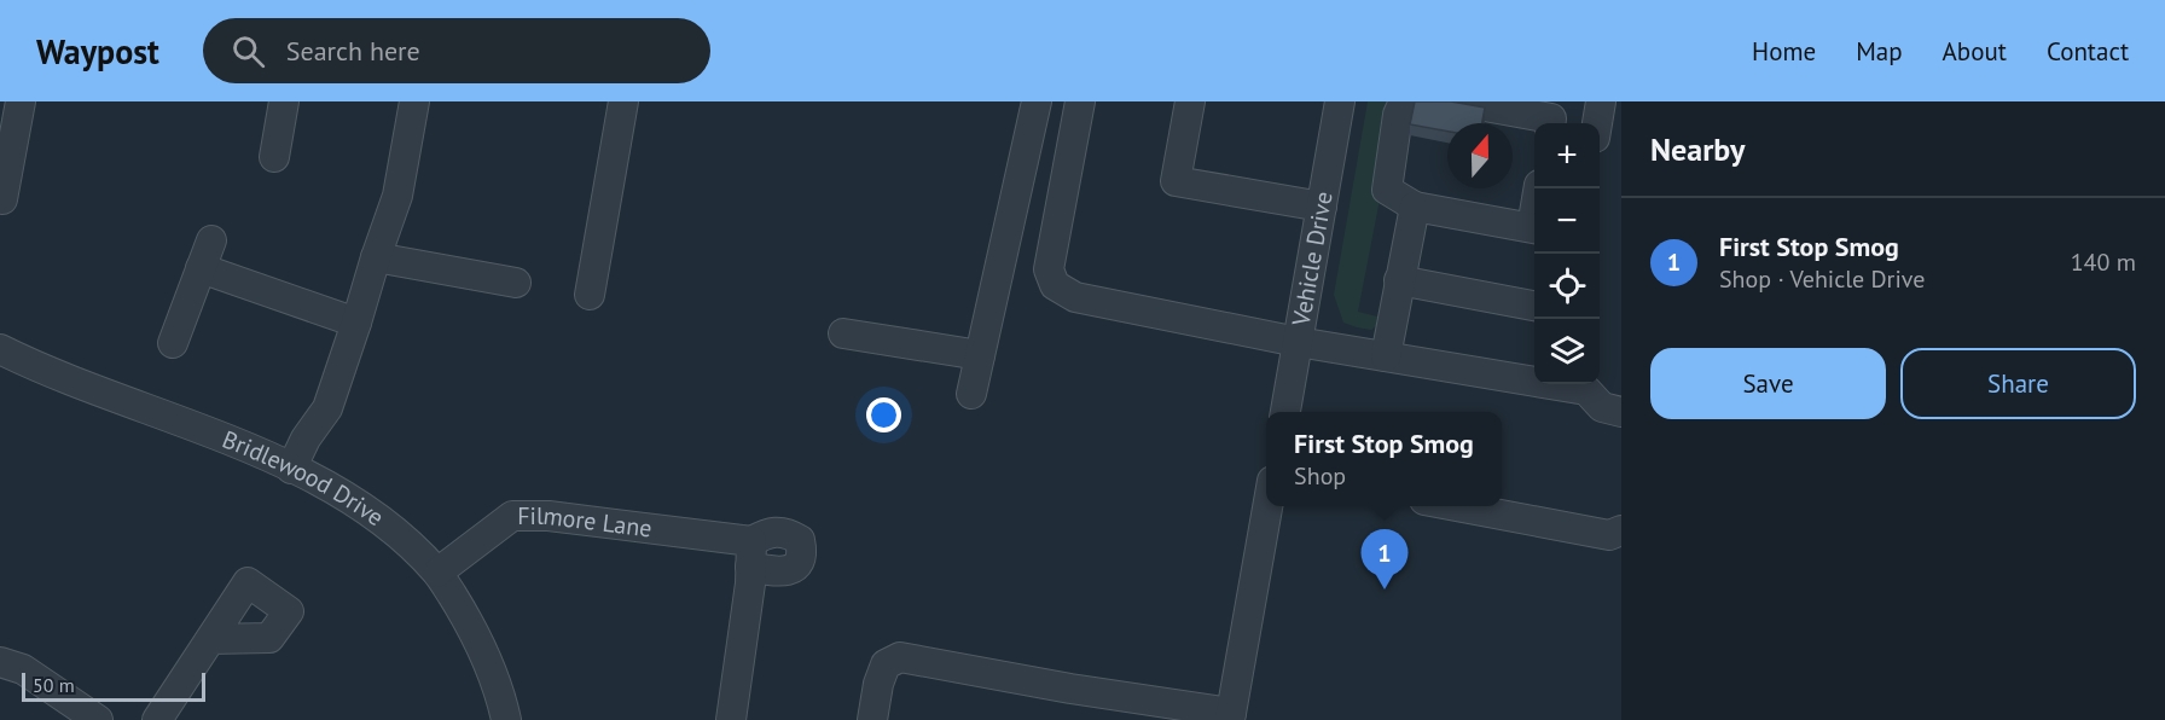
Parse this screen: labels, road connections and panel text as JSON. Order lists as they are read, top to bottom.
{
  "streets": {
    "street": ["Vehicle Drive", "Bridlewood Drive", "Filmore Lane"]
  },
  "crossings": [
    ["Bridlewood Drive", "Filmore Lane"]
  ],
  "scale_bar": "50 m",
  "north": "top",
  "page": {
    "header": "Waypost",
    "search": "Search here",
    "nav": [
      "Home",
      "Map",
      "About",
      "Contact"
    ],
    "heading": "Nearby",
    "map_buttons": ["+", "−"],
    "list": [
      {
        "mark": "1",
        "name": "First Stop Smog",
        "note": "Shop · Vehicle Drive",
        "value": "140 m"
      }
    ],
    "buttons": ["Save", "Share"],
    "popup": ["First Stop Smog", "Shop"],
    "pins": "1",
    "scale": "50 m"
  }
}
